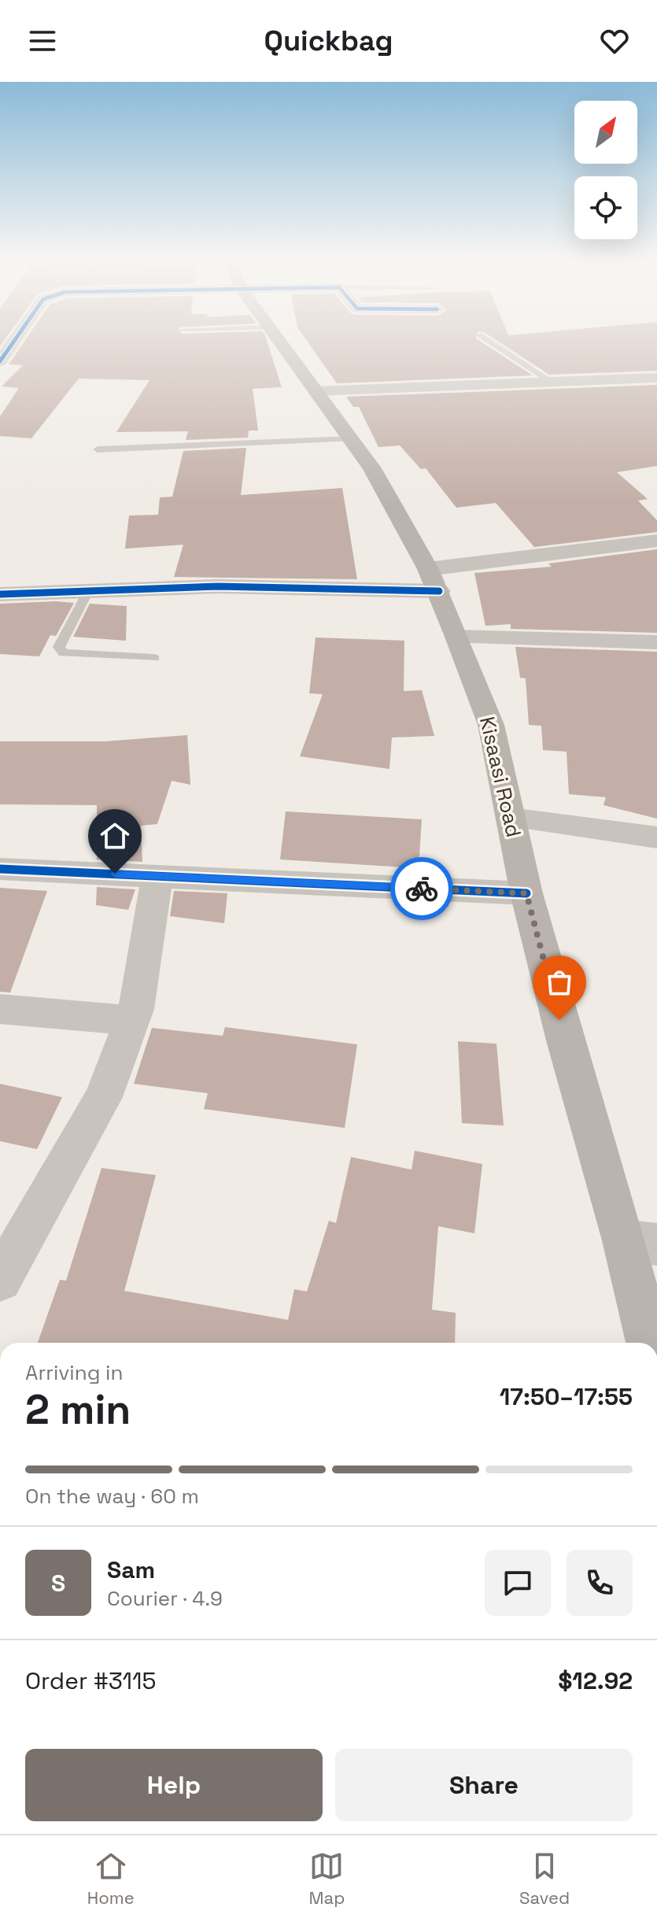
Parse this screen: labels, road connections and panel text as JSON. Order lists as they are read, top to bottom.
{
  "streets": {
    "main road": ["Kisaasi Road"]
  },
  "north": "top right",
  "page": {
    "header": "Quickbag",
    "heading": ["2 min", "Arriving in", "17:50–17:55"],
    "panel": [
      "Sam",
      "Courier · 4.9",
      "Order #3115",
      "$12.92"
    ],
    "bar": "On the way · 60 m",
    "round": "S",
    "buttons": ["Help", "Share"],
    "tabs": ["Home", "Map", "Saved"]
  }
}
